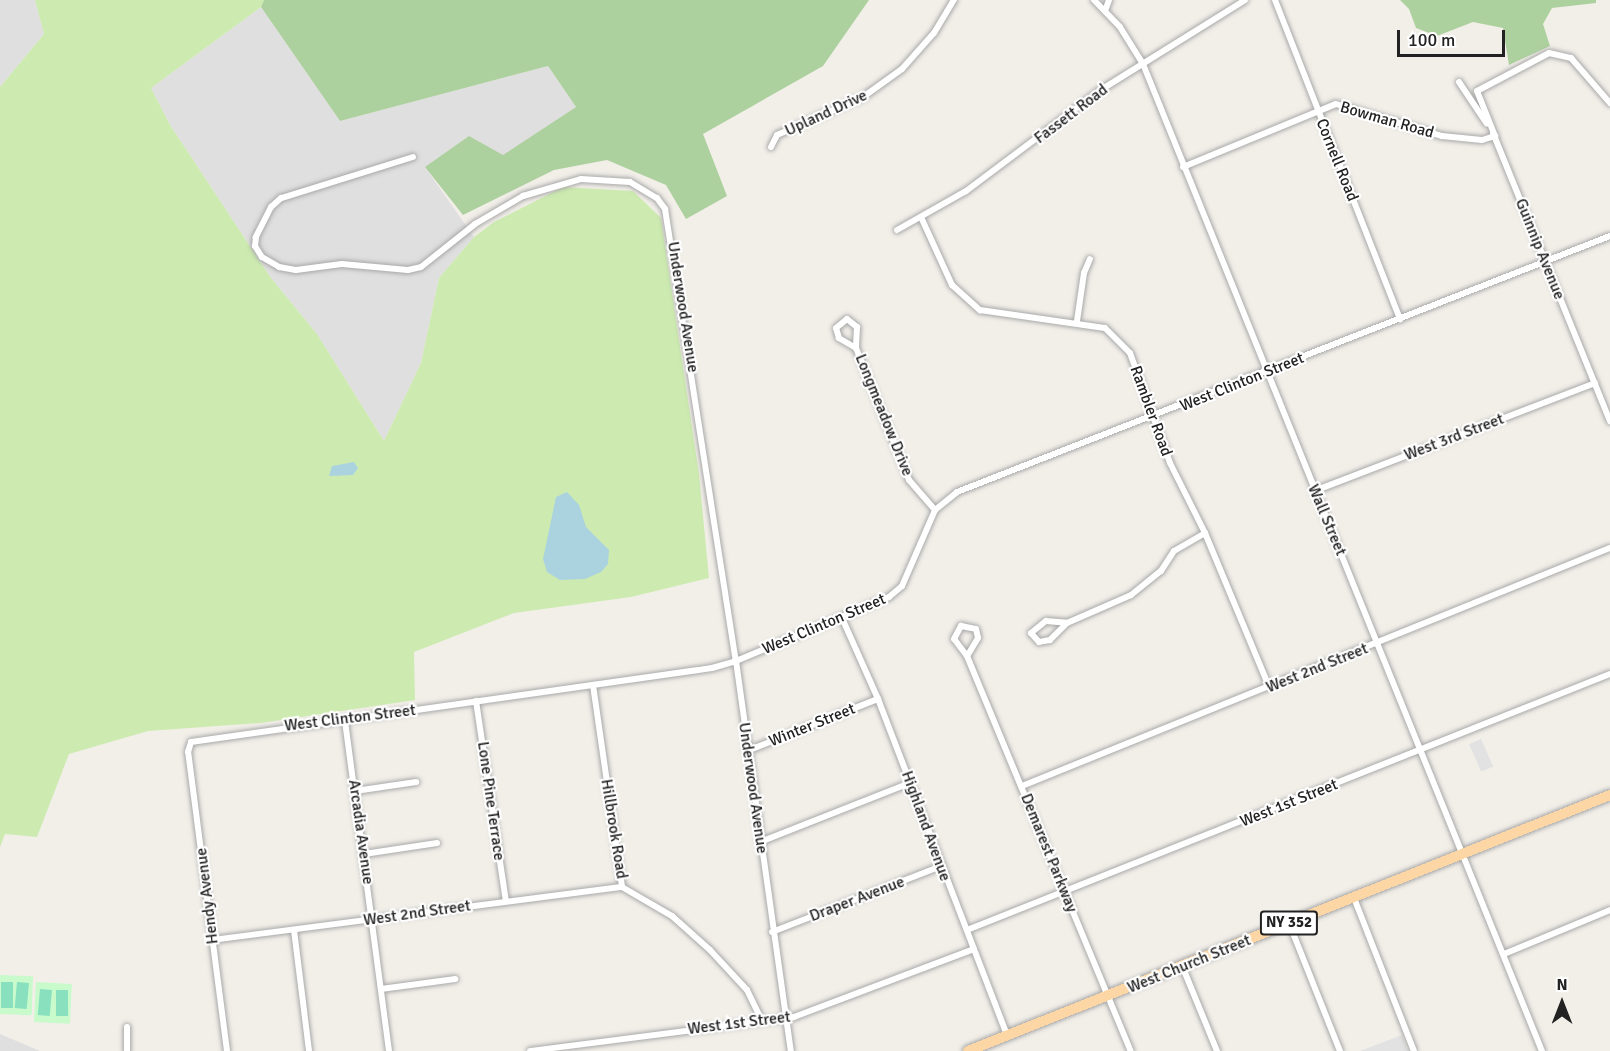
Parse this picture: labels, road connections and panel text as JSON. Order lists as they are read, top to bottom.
{
  "streets": {
    "main road": ["NY 352", "West Church Street"],
    "street": [
      "Upland Drive",
      "Fassett Road",
      "Bowman Road",
      "Cornell Road",
      "Guinnip Avenue",
      "Underwood Avenue",
      "West Clinton Street",
      "Rambler Road",
      "Longmeadow Drive",
      "West 3rd Street",
      "Wall Street",
      "West 2nd Street",
      "Winter Street",
      "Lone Pine Terrace",
      "West 1st Street",
      "Highland Avenue",
      "Hillbrook Road",
      "Arcadia Avenue",
      "Demarest Parkway",
      "Hendy Avenue",
      "Draper Avenue"
    ]
  },
  "crossings": [
    ["Fassett Road", "Rambler Road"],
    ["Fassett Road", "Wall Street"],
    ["Bowman Road", "Cornell Road"],
    ["Bowman Road", "Guinnip Avenue"],
    ["Bowman Road", "Wall Street"],
    ["Cornell Road", "West Clinton Street"],
    ["Guinnip Avenue", "West Clinton Street"],
    ["Guinnip Avenue", "West 3rd Street"],
    ["Underwood Avenue", "West Clinton Street"],
    ["Underwood Avenue", "Winter Street"],
    ["Underwood Avenue", "West 1st Street"],
    ["Underwood Avenue", "Draper Avenue"],
    ["West Clinton Street", "Rambler Road"],
    ["West Clinton Street", "Longmeadow Drive"],
    ["West Clinton Street", "Wall Street"],
    ["West Clinton Street", "Lone Pine Terrace"],
    ["West Clinton Street", "Highland Avenue"],
    ["West Clinton Street", "Hillbrook Road"],
    ["West Clinton Street", "Arcadia Avenue"],
    ["West Clinton Street", "Hendy Avenue"],
    ["Rambler Road", "West 2nd Street"],
    ["West 3rd Street", "Wall Street"],
    ["Wall Street", "West 2nd Street"],
    ["Wall Street", "West 1st Street"],
    ["Wall Street", "West Church Street"],
    ["West 2nd Street", "Lone Pine Terrace"],
    ["West 2nd Street", "Hillbrook Road"],
    ["West 2nd Street", "Arcadia Avenue"],
    ["West 2nd Street", "Demarest Parkway"],
    ["West 2nd Street", "Hendy Avenue"],
    ["Winter Street", "Highland Avenue"],
    ["West 1st Street", "Highland Avenue"],
    ["West 1st Street", "Hillbrook Road"],
    ["West 1st Street", "Demarest Parkway"],
    ["Highland Avenue", "Draper Avenue"],
    ["Highland Avenue", "West Church Street"],
    ["Demarest Parkway", "West Church Street"]
  ],
  "scale_bar": "100 m",
  "north": "top"
}
